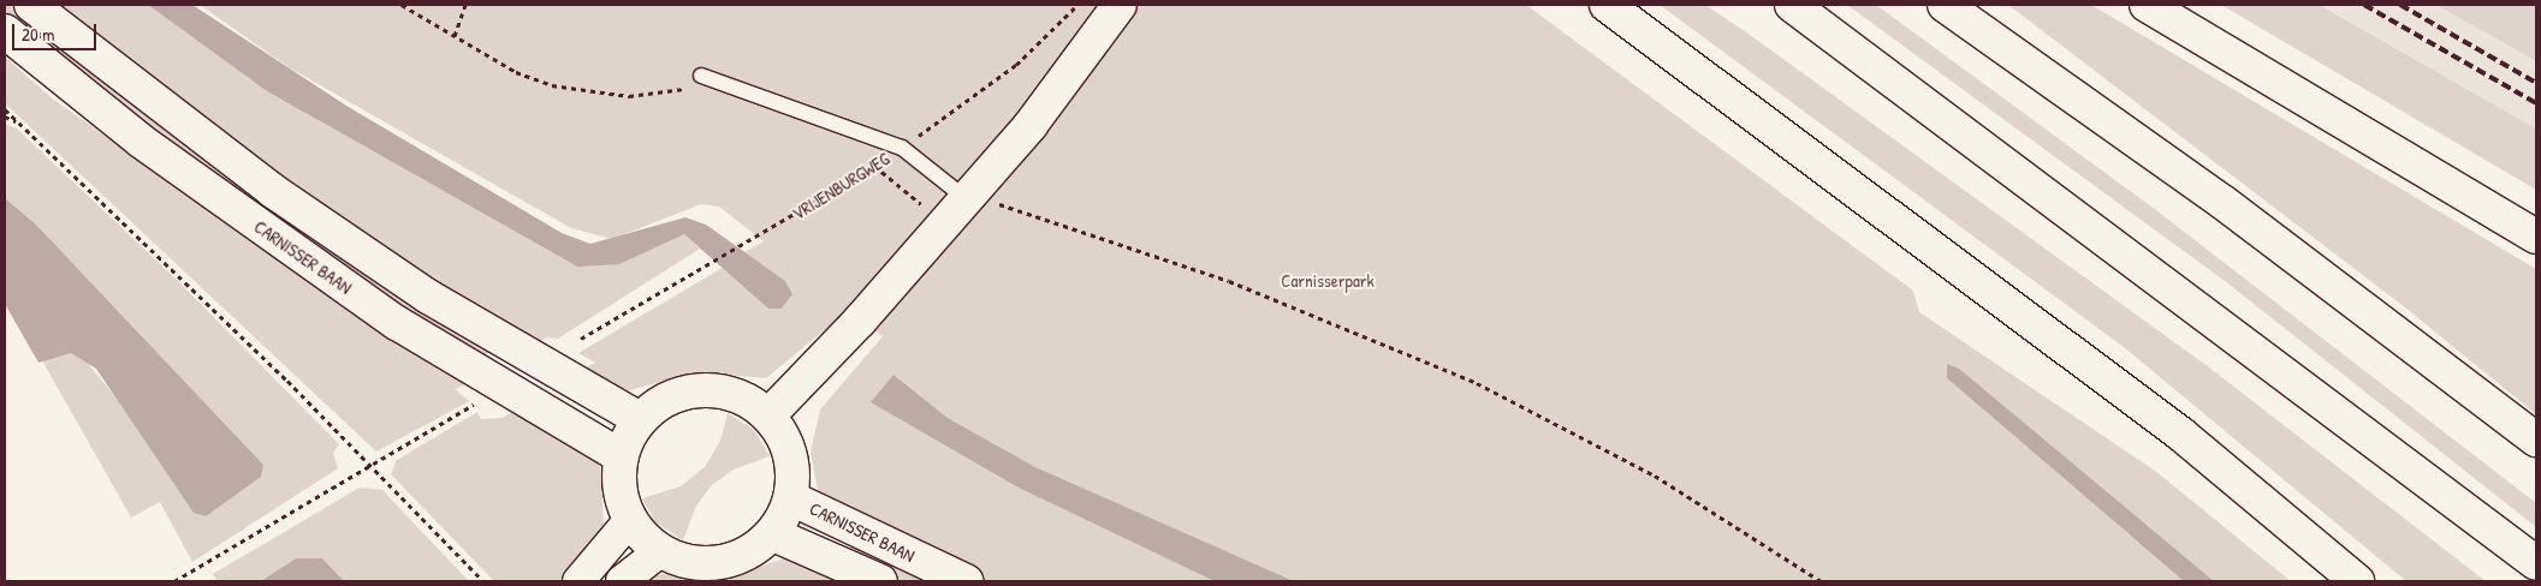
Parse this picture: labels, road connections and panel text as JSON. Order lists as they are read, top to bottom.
{
  "streets": {
    "main road": ["CARNISSER BAAN"],
    "path": ["VRIJENBURGWEG"]
  },
  "parks": ["Carnisserpark"],
  "scale_bar": "20 m"
}
